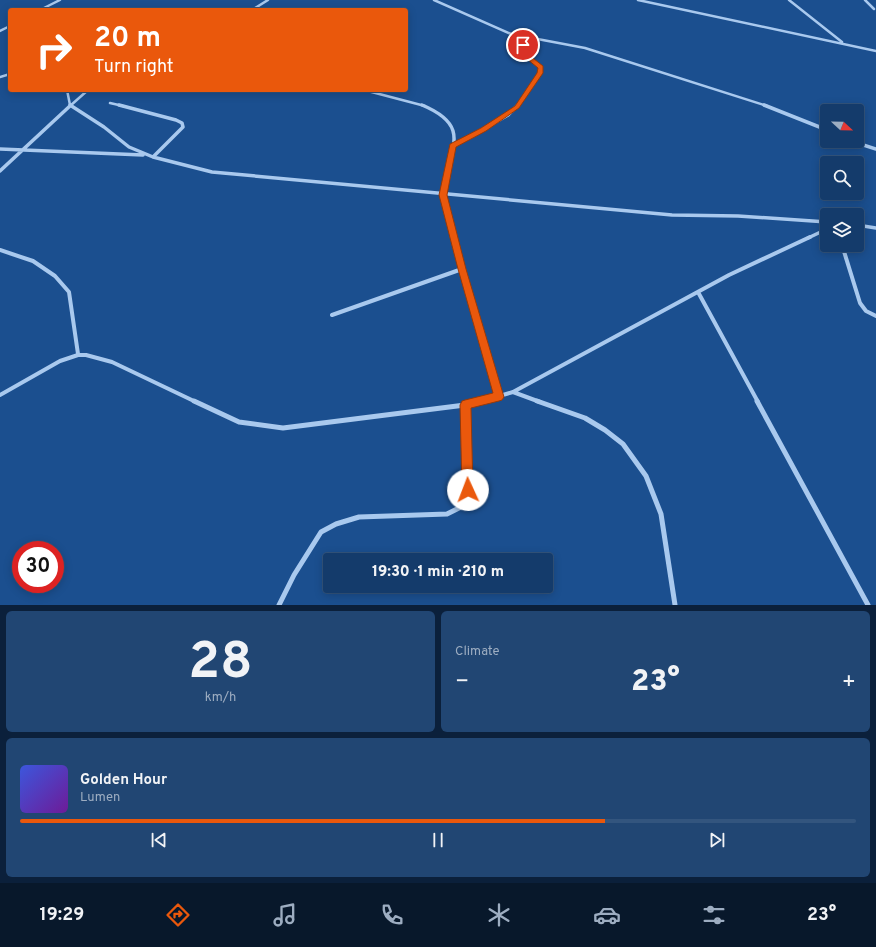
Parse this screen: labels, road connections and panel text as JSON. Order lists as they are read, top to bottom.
{
  "north": "right",
  "page": {
    "turn": ["20 m", "Turn right"],
    "limit": "30",
    "trip": "19:30 · 1 min · 210 m",
    "tile": [
      ["28", "km/h"],
      "Climate"
    ],
    "heat": ["−", "23°", "+"],
    "song": ["Golden Hour", "Lumen"],
    "tabs": ["19:29", "23°"]
  }
}
